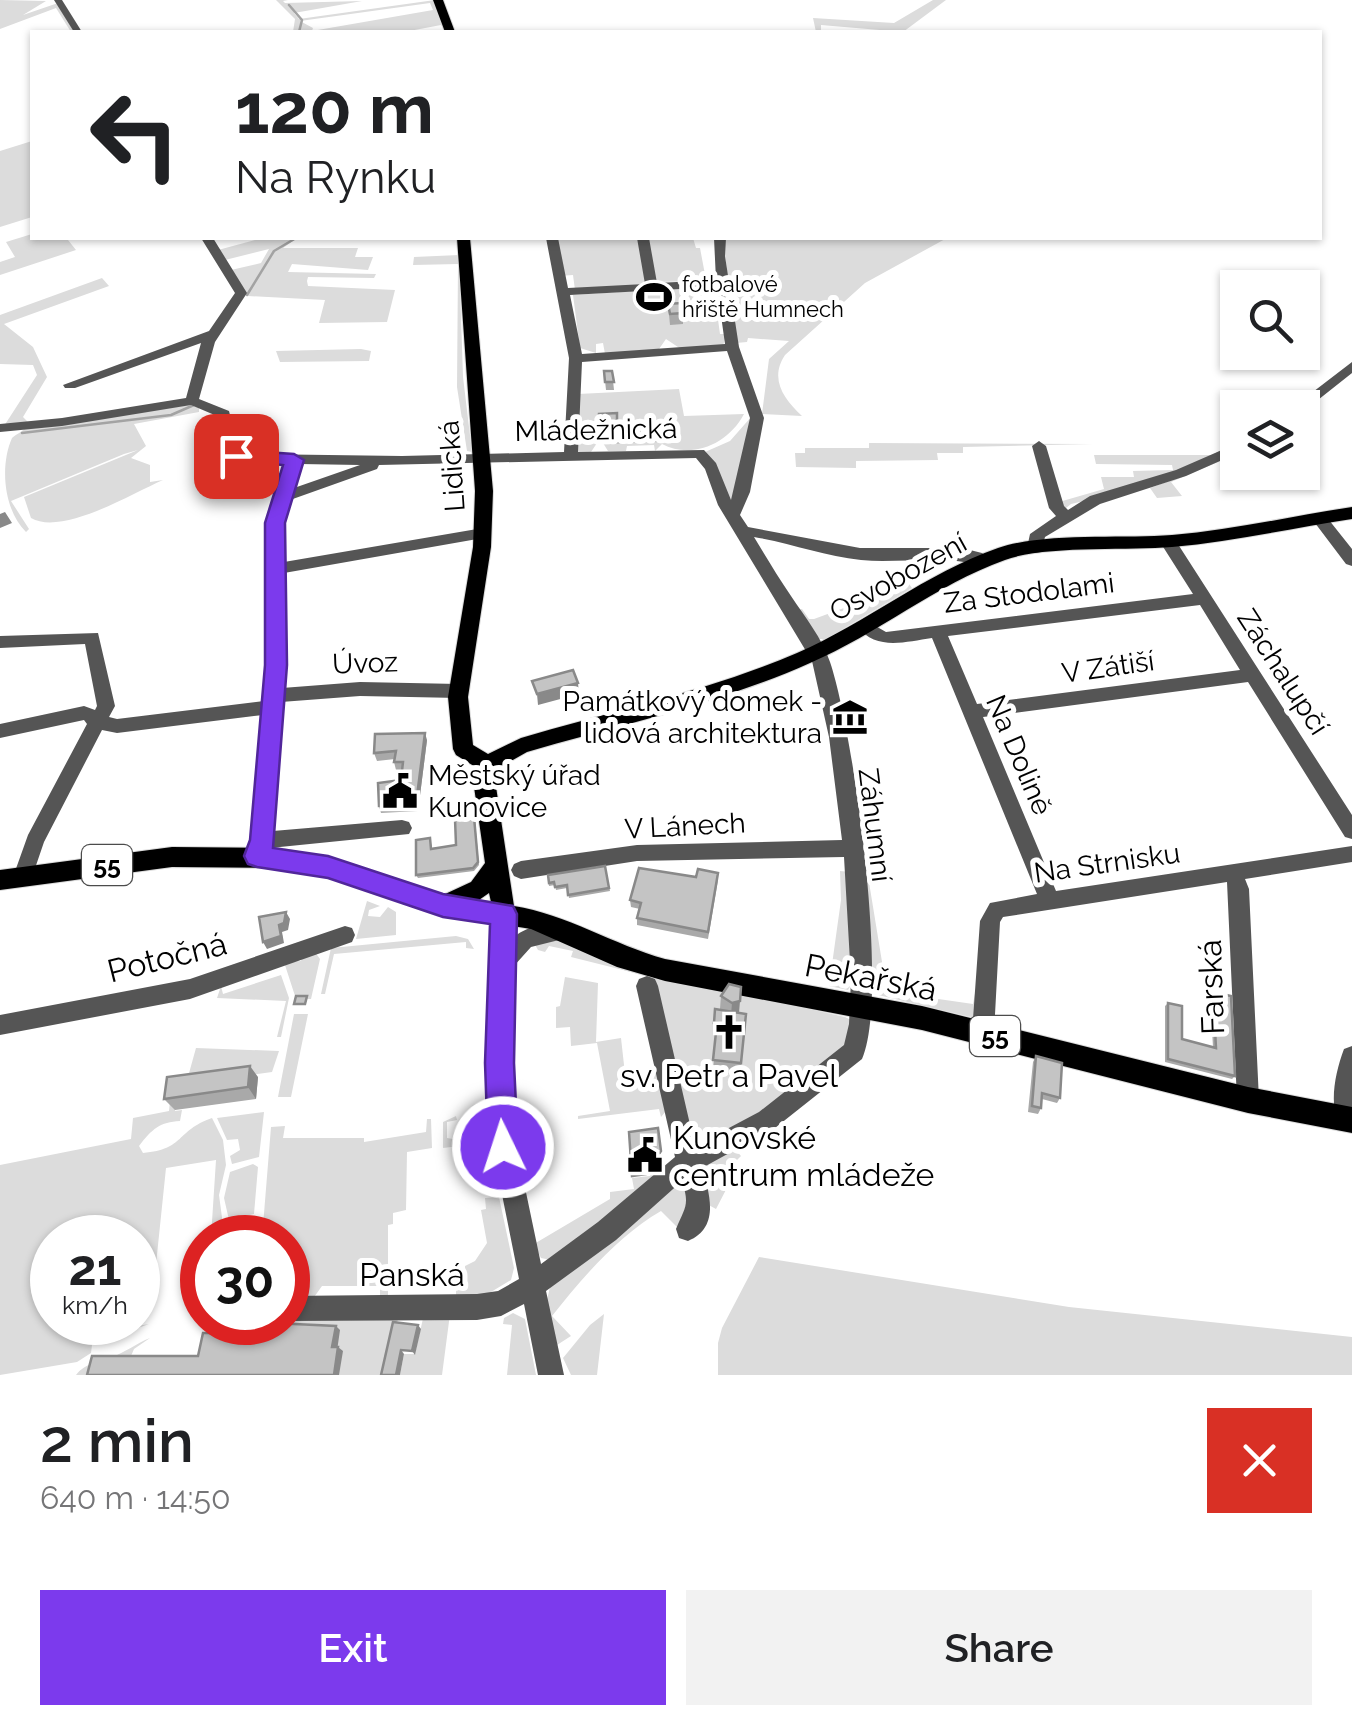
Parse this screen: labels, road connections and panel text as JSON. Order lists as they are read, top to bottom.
{
  "streets": {
    "main road": [
      "Lidická",
      "Osvobození",
      "55",
      "Pekařská"
    ],
    "street": [
      "Mládežnická",
      "Za Stodolami",
      "Úvoz",
      "V Zátiší",
      "Záchalupčí",
      "Na Dolině",
      "Záhumní",
      "V Lánech",
      "Na Strnisku",
      "Potočná",
      "Farská",
      "Panská"
    ]
  },
  "crossings": [
    ["Mládežnická", "Lidická"],
    ["Mládežnická", "Záhumní"],
    ["Lidická", "Osvobození"],
    ["Lidická", "Úvoz"],
    ["Osvobození", "Za Stodolami"],
    ["Osvobození", "Záchalupčí"],
    ["Osvobození", "Záhumní"],
    ["Za Stodolami", "Záchalupčí"],
    ["Za Stodolami", "Na Dolině"],
    ["V Zátiší", "Záchalupčí"],
    ["V Zátiší", "Na Dolině"],
    ["Na Dolině", "Na Strnisku"],
    ["Záhumní", "V Lánech"],
    ["Záhumní", "Pekařská"],
    ["Záhumní", "Panská"],
    ["Na Strnisku", "Pekařská"],
    ["Na Strnisku", "Farská"],
    ["55", "Pekařská"],
    ["Pekařská", "Farská"]
  ],
  "places": {
    "sports": ["fotbalové hřiště Humnech"],
    "museum": ["Památkový domek - lidová architektura"],
    "public building": ["Městský úřad Kunovice", "Kunovské centrum mládeže"],
    "church": ["sv. Petr a Pavel"]
  },
  "page": {
    "turn": ["120 m", "Na Rynku"],
    "speed": "21 km/h",
    "limit": "30",
    "heading": ["2 min", "640 m · 14:50"],
    "buttons": ["Exit", "Share"]
  }
}
